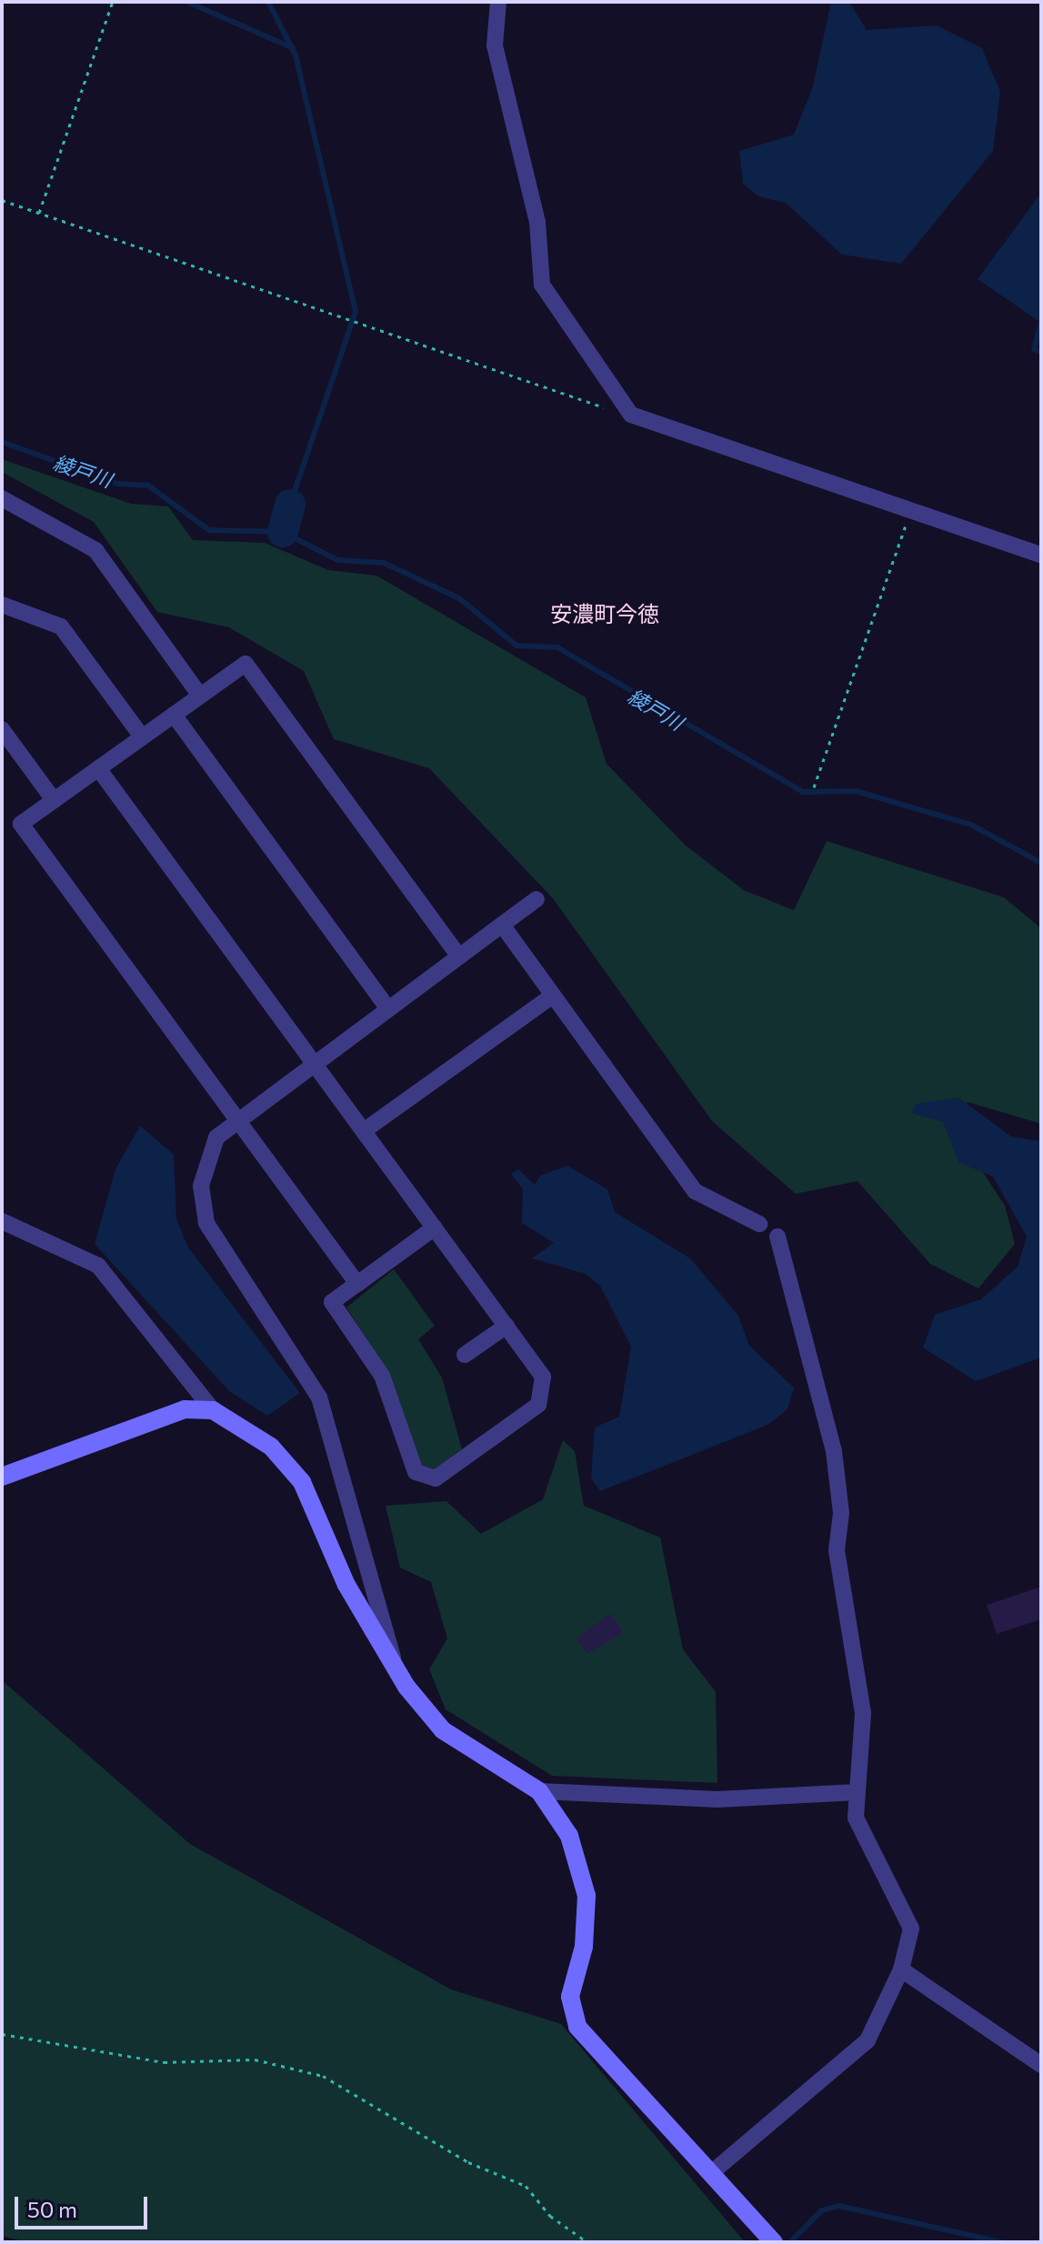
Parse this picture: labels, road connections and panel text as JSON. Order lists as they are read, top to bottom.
{
  "districts": ["安濃町今徳"],
  "water": ["綾戸川"],
  "scale_bar": "50 m"
}
